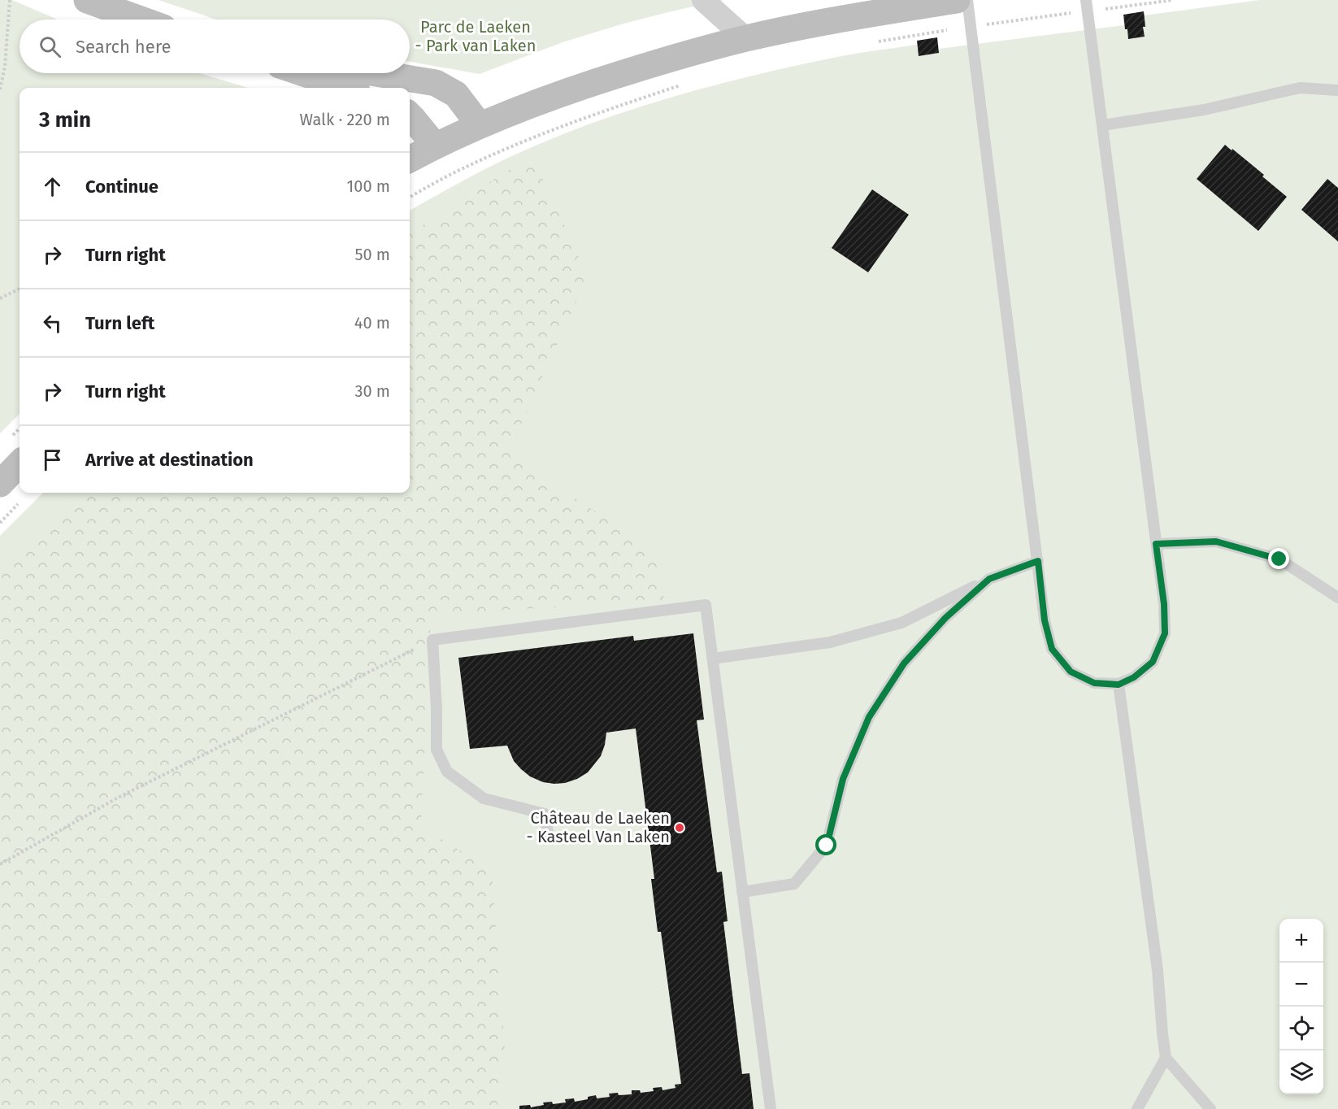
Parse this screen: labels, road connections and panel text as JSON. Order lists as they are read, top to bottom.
{
  "parks": ["Parc de Laeken - Park van Laken"],
  "places": ["Château de Laeken - Kasteel Van Laken"],
  "page": {
    "search": "Search here",
    "heading": ["3 min", "Walk · 220 m"],
    "list": [
      ["Continue", "100 m"],
      ["Turn right", "50 m"],
      ["Turn left", "40 m"],
      ["Turn right", "30 m"],
      "Arrive at destination"
    ],
    "map_buttons": ["+", "−"]
  }
}
